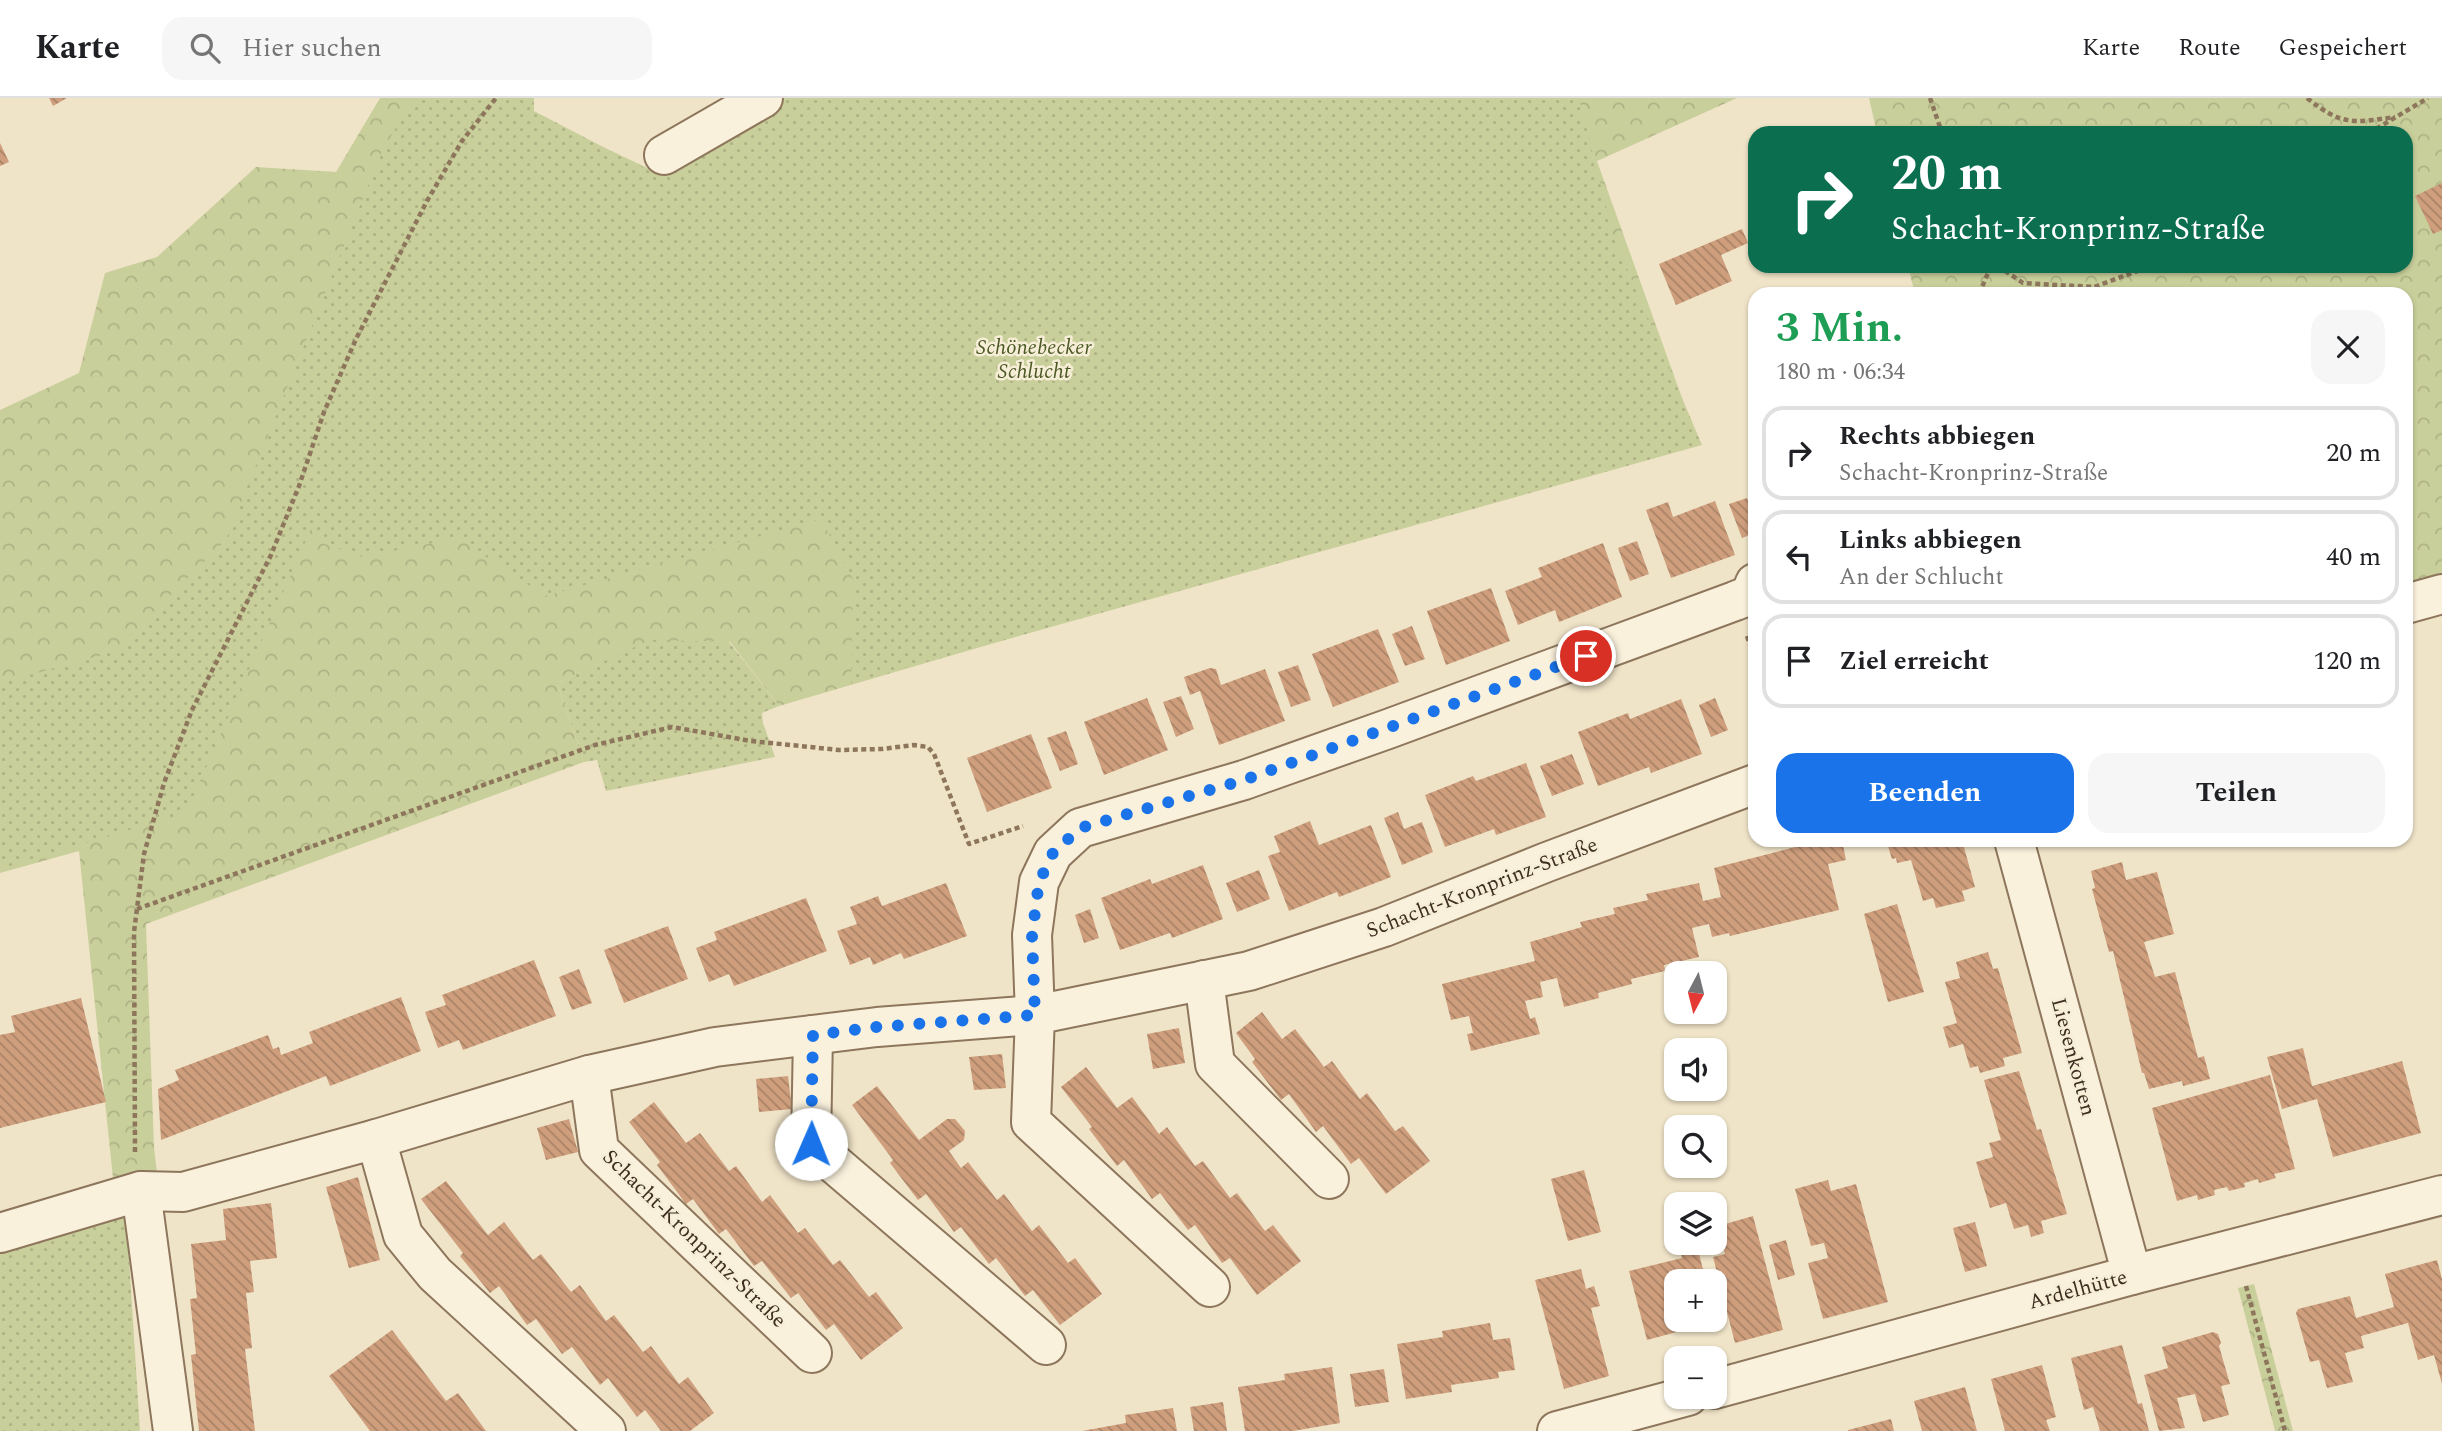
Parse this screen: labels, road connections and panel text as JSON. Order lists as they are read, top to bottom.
{
  "streets": {
    "street": ["Schacht-Kronprinz-Straße", "Liesenkotten", "Ardelhütte"]
  },
  "crossings": [
    ["Liesenkotten", "Ardelhütte"]
  ],
  "parks": ["Schönebecker Schlucht"],
  "north": "bottom",
  "page": {
    "header": "Karte",
    "search": "Hier suchen",
    "nav": ["Karte", "Route", "Gespeichert"],
    "turn": ["20 m", "Schacht-Kronprinz-Straße"],
    "heading": ["3 Min.", "180 m · 06:34"],
    "list": [
      {
        "name": "Rechts abbiegen",
        "note": "Schacht-Kronprinz-Straße",
        "value": "20 m"
      },
      {
        "name": "Links abbiegen",
        "note": "An der Schlucht",
        "value": "40 m"
      },
      {
        "name": "Ziel erreicht",
        "value": "120 m"
      }
    ],
    "buttons": ["Beenden", "Teilen"],
    "map_buttons": ["+", "−"]
  }
}
